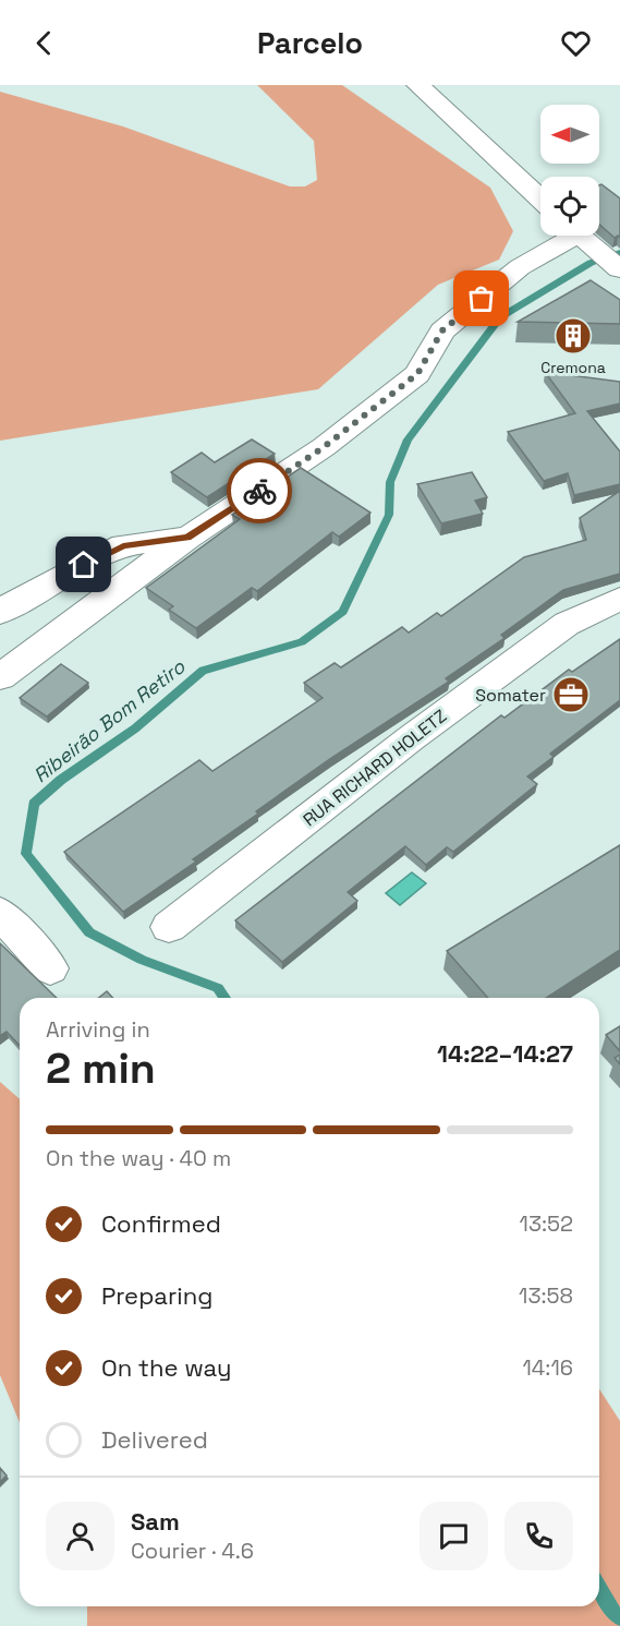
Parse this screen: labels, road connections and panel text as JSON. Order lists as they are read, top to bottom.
{
  "streets": {
    "street": ["RUA RICHARD HOLETZ"]
  },
  "water": ["Ribeirão Bom Retiro"],
  "places": {
    "building": ["Cremona"],
    "office": ["Somater"]
  },
  "north": "left",
  "page": {
    "header": "Parcelo",
    "heading": ["2 min", "Arriving in", "14:22–14:27"],
    "panel": ["Sam", "Courier · 4.6"],
    "bar": "On the way · 40 m",
    "list": [
      ["Confirmed", "13:52"],
      ["Preparing", "13:58"],
      ["On the way", "14:16"],
      "Delivered"
    ]
  }
}
